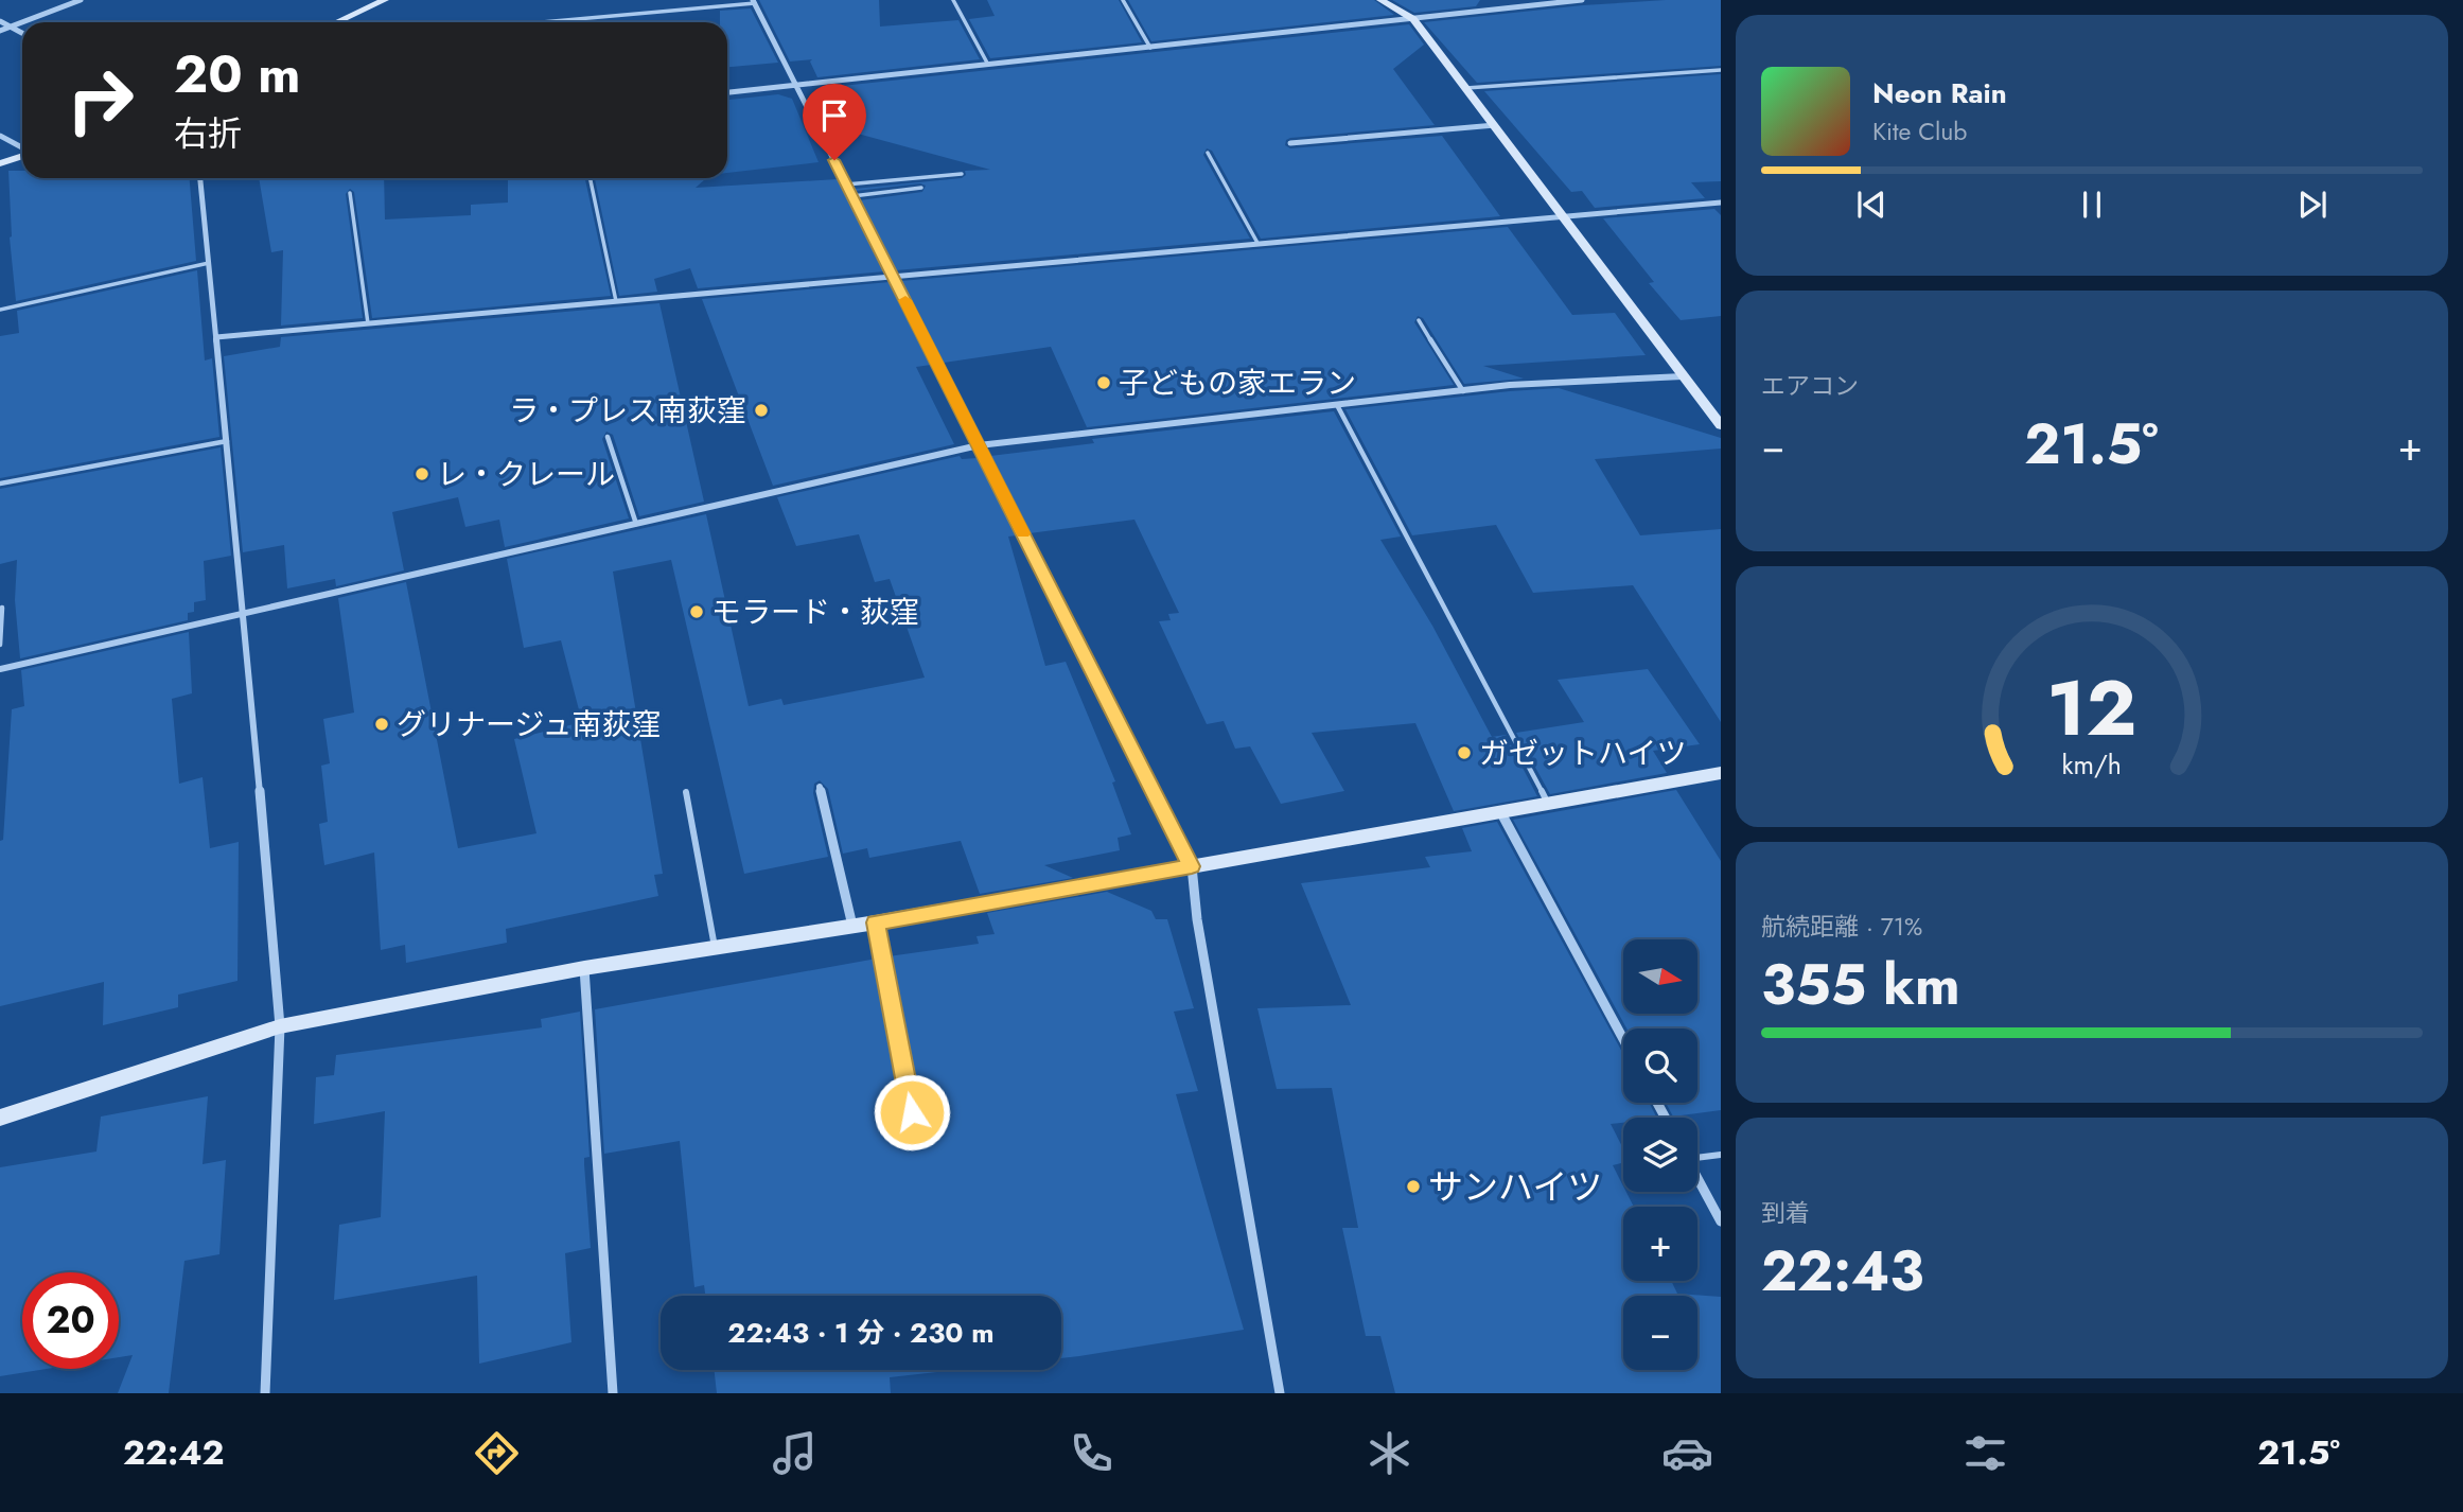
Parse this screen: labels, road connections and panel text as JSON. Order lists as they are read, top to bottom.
{
  "places": [
    "子どもの家エラン",
    "ラ・プレス南荻窪",
    "レ・クレール",
    "モラード・荻窪",
    "グリナージュ南荻窪",
    "ガゼットハイツ",
    "サンハイツ"
  ],
  "north": "right",
  "page": {
    "turn": ["20 m", "右折"],
    "song": ["Neon Rain", "Kite Club"],
    "tile": [
      "エアコン",
      ["航続距離 · 71%", "355 km"],
      ["到着", "22:43"]
    ],
    "heat": ["−", "21.5°", "+"],
    "map_buttons": ["+", "−"],
    "limit": "20",
    "trip": "22:43 · 1 分 · 230 m",
    "tabs": ["22:42", "21.5°"],
    "gauge": ["12", "km/h"]
  }
}
